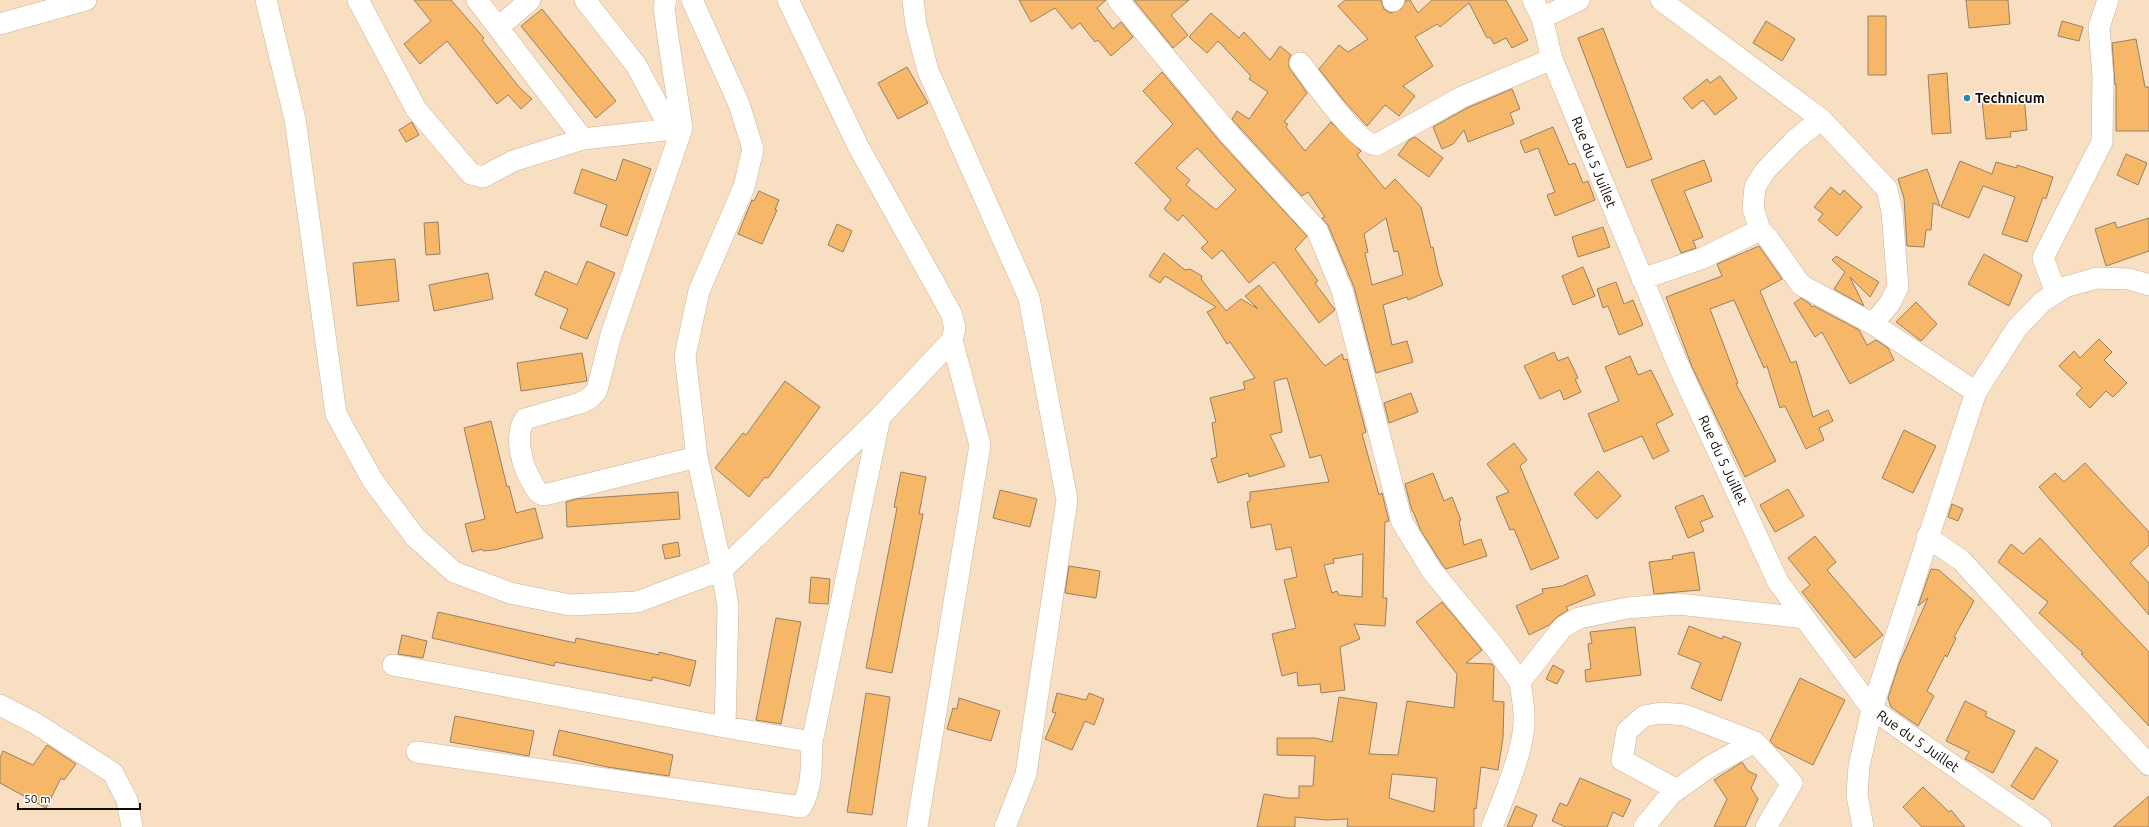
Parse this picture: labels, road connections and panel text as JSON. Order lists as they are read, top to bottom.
{
  "streets": {
    "street": ["Rue du 5 Juillet"]
  },
  "places": ["Technicum"],
  "scale_bar": "50 m"
}
